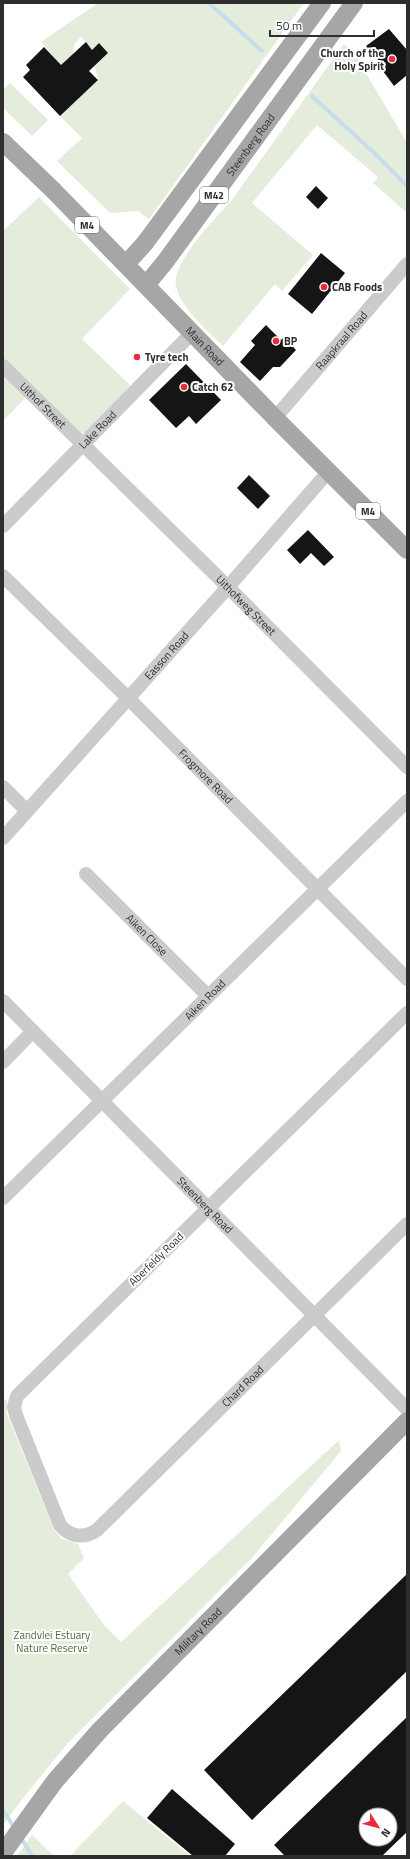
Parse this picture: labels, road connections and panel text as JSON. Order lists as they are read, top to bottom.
{
  "streets": {
    "main road": [
      "Steenberg Road",
      "M42",
      "M4",
      "Main Road",
      "Military Road"
    ],
    "street": [
      "Raapkraal Road",
      "Uithof Street",
      "Lake Road",
      "Uithofweg Street",
      "Easson Road",
      "Frogmore Road",
      "Aiken Close",
      "Aiken Road",
      "Aberfeldy Road",
      "Chard Road"
    ]
  },
  "crossings": [
    ["Steenberg Road", "Main Road"],
    ["Steenberg Road", "Aiken Road"],
    ["Steenberg Road", "Aberfeldy Road"],
    ["Steenberg Road", "Chard Road"],
    ["M42", "Main Road"],
    ["Raapkraal Road", "Main Road"],
    ["Main Road", "Lake Road"],
    ["Main Road", "Easson Road"],
    ["Uithof Street", "Lake Road"],
    ["Uithof Street", "Uithofweg Street"],
    ["Lake Road", "Uithofweg Street"],
    ["Uithofweg Street", "Easson Road"],
    ["Easson Road", "Frogmore Road"],
    ["Frogmore Road", "Aiken Road"],
    ["Aiken Close", "Aiken Road"],
    ["Aberfeldy Road", "Chard Road"]
  ],
  "parks": ["Zandvlei Estuary Nature Reserve"],
  "places": [
    "Church of the Holy Spirit",
    "CAB Foods",
    "BP",
    "Tyre tech",
    "Catch 62"
  ],
  "scale_bar": "50 m",
  "north": "bottom right"
}
